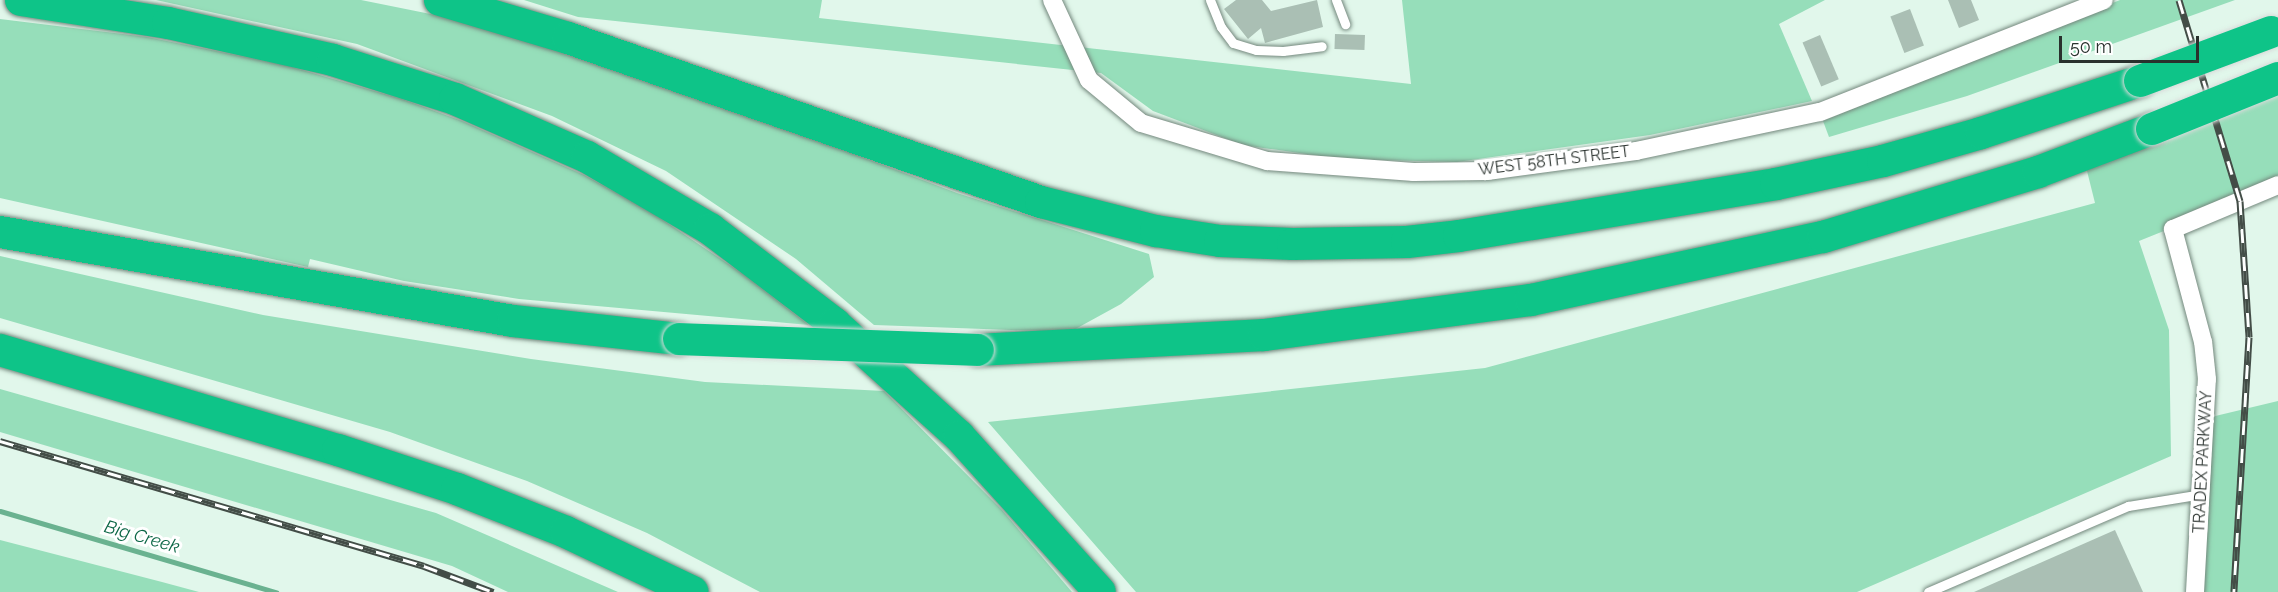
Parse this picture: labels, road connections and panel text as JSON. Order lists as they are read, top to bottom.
{
  "streets": {
    "street": ["WEST 58TH STREET", "TRADEX PARKWAY"]
  },
  "water": ["Big Creek"],
  "scale_bar": "50 m"
}
